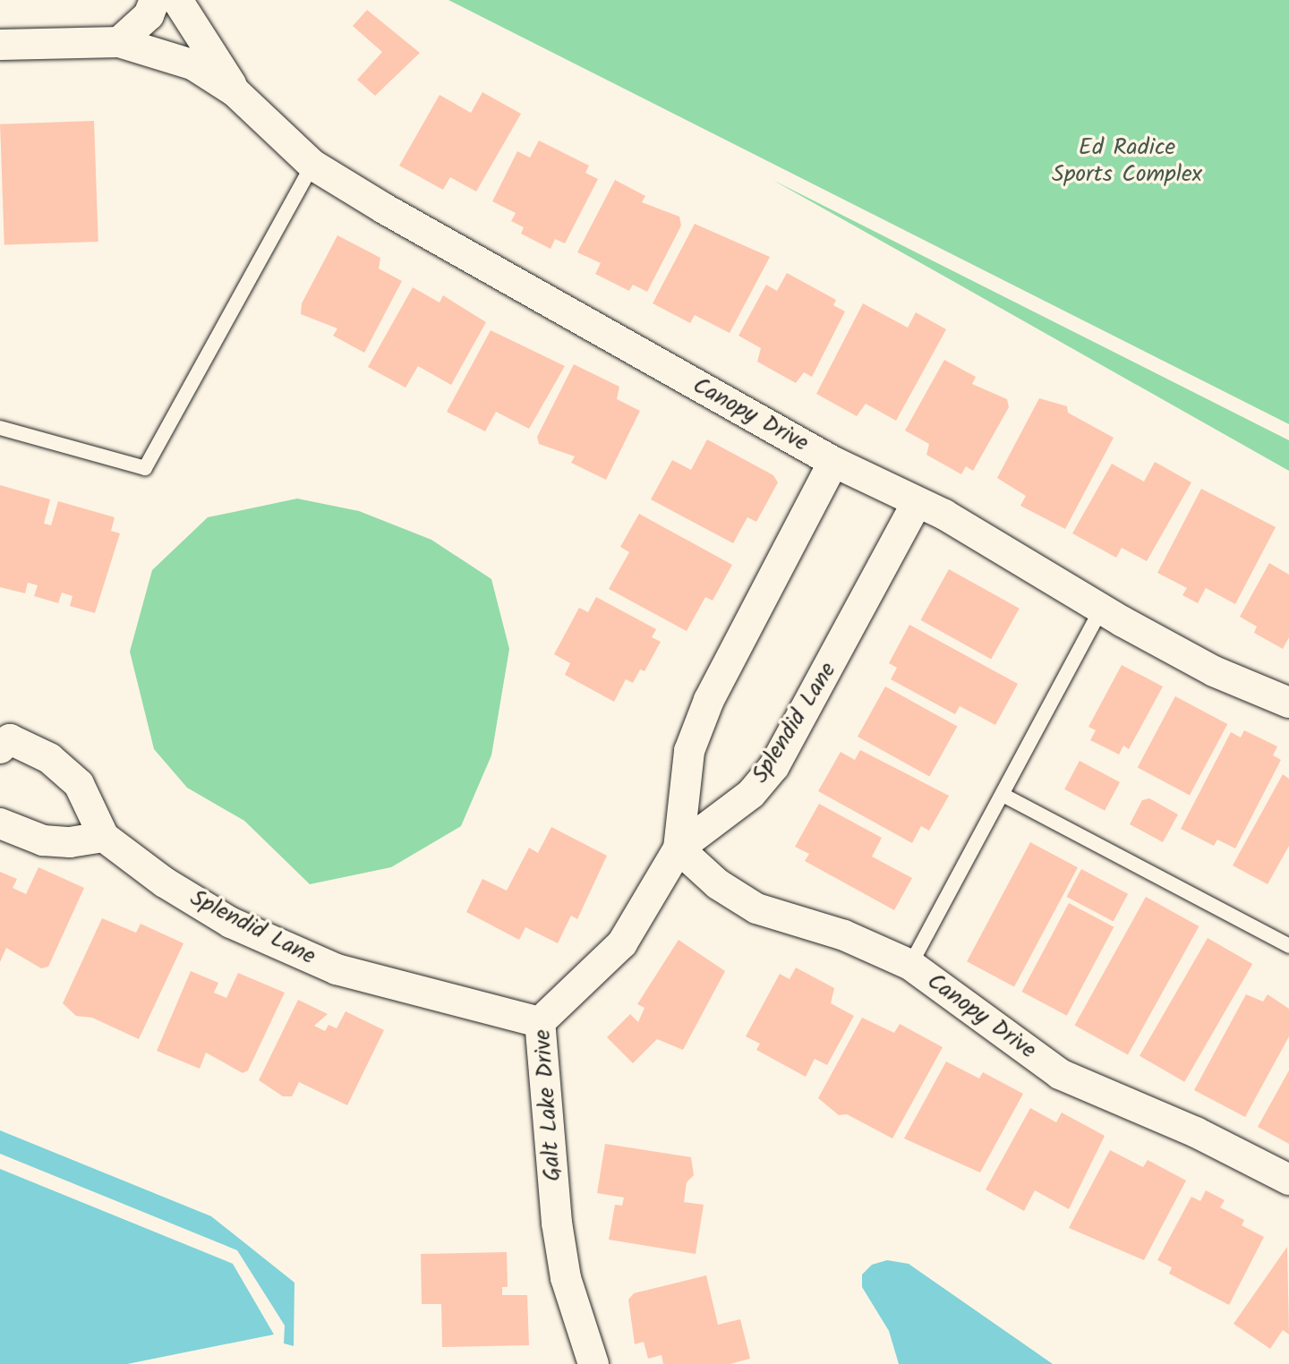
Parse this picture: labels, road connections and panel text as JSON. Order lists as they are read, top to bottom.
{
  "streets": {
    "street": ["Canopy Drive", "Splendid Lane", "Galt Lake Drive"]
  },
  "crossings": [
    ["Canopy Drive", "Splendid Lane"],
    ["Canopy Drive", "Galt Lake Drive"],
    ["Splendid Lane", "Galt Lake Drive"]
  ],
  "parks": ["Ed Radice Sports Complex"]
}
